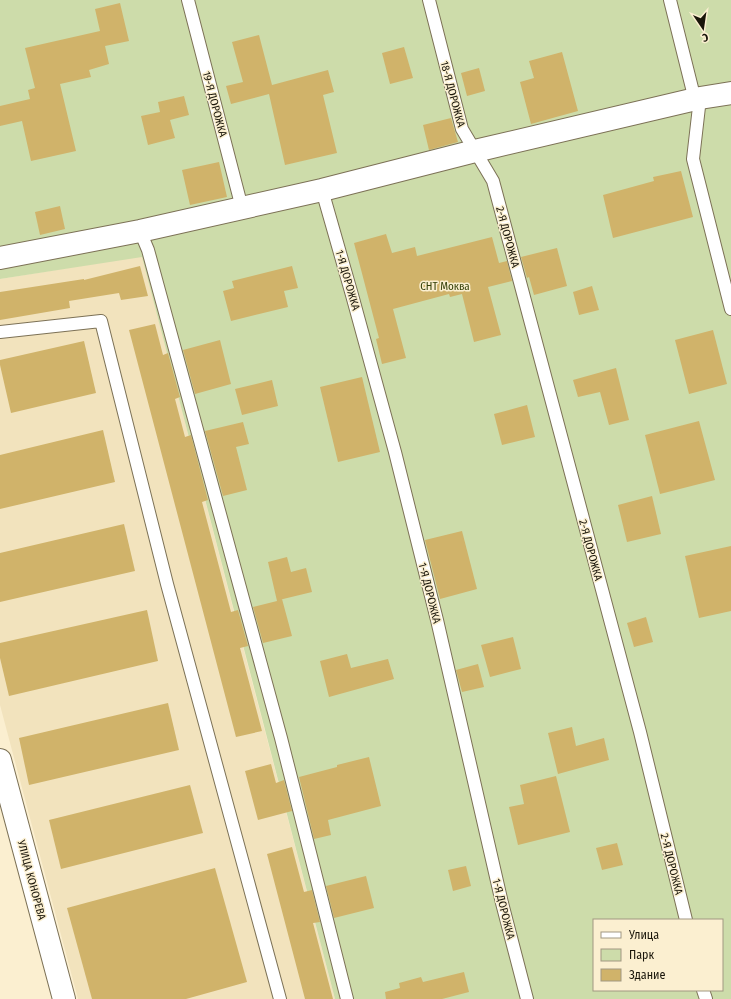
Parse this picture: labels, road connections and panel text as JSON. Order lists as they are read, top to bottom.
{
  "streets": {
    "street": ["УЛИЦА КОНОРЕВА"],
    "lane": [
      "18-Я ДОРОЖКА",
      "19-Я ДОРОЖКА",
      "2-Я ДОРОЖКА",
      "1-Я ДОРОЖКА"
    ]
  },
  "crossings": [
    ["18-Я ДОРОЖКА", "2-Я ДОРОЖКА"]
  ],
  "parks": ["СНТ Моква"],
  "legend": ["Улица", "Парк", "Здание"],
  "north": "bottom"
}
